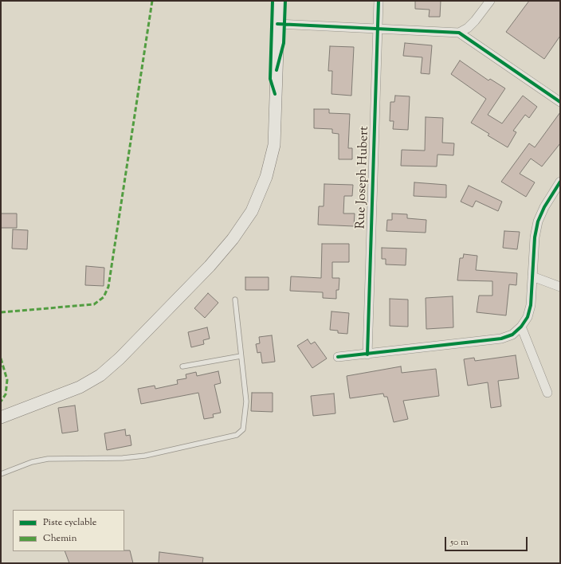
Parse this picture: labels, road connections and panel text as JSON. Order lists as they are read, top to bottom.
{
  "streets": {
    "street": ["Rue Joseph Hubert"]
  },
  "legend": ["Piste cyclable", "Chemin"],
  "scale_bar": "50 m"
}
